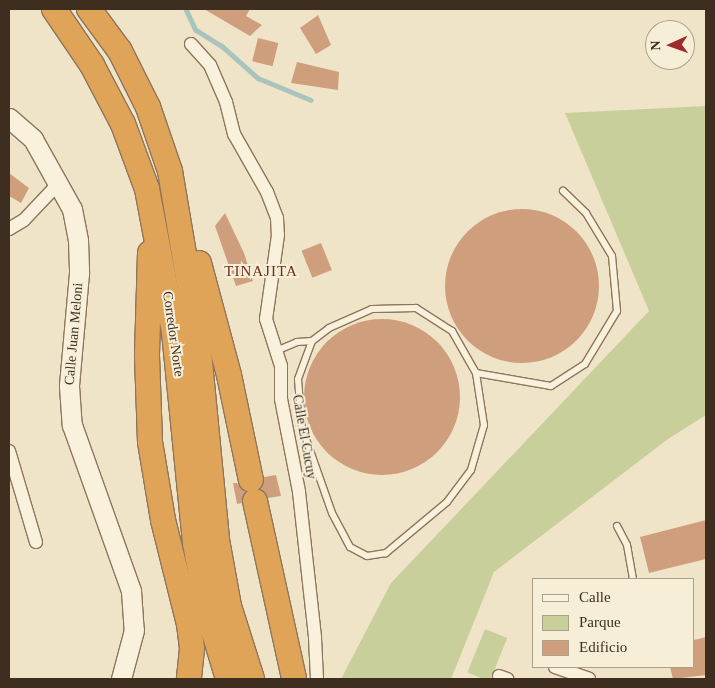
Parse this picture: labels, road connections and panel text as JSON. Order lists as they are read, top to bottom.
{
  "streets": {
    "highway": ["Corredor Norte"],
    "main road": ["Calle Juan Meloni"],
    "street": ["Calle El Cucuy"]
  },
  "districts": ["TINAJITA"],
  "legend": ["Calle", "Parque", "Edificio"],
  "north": "left"
}
